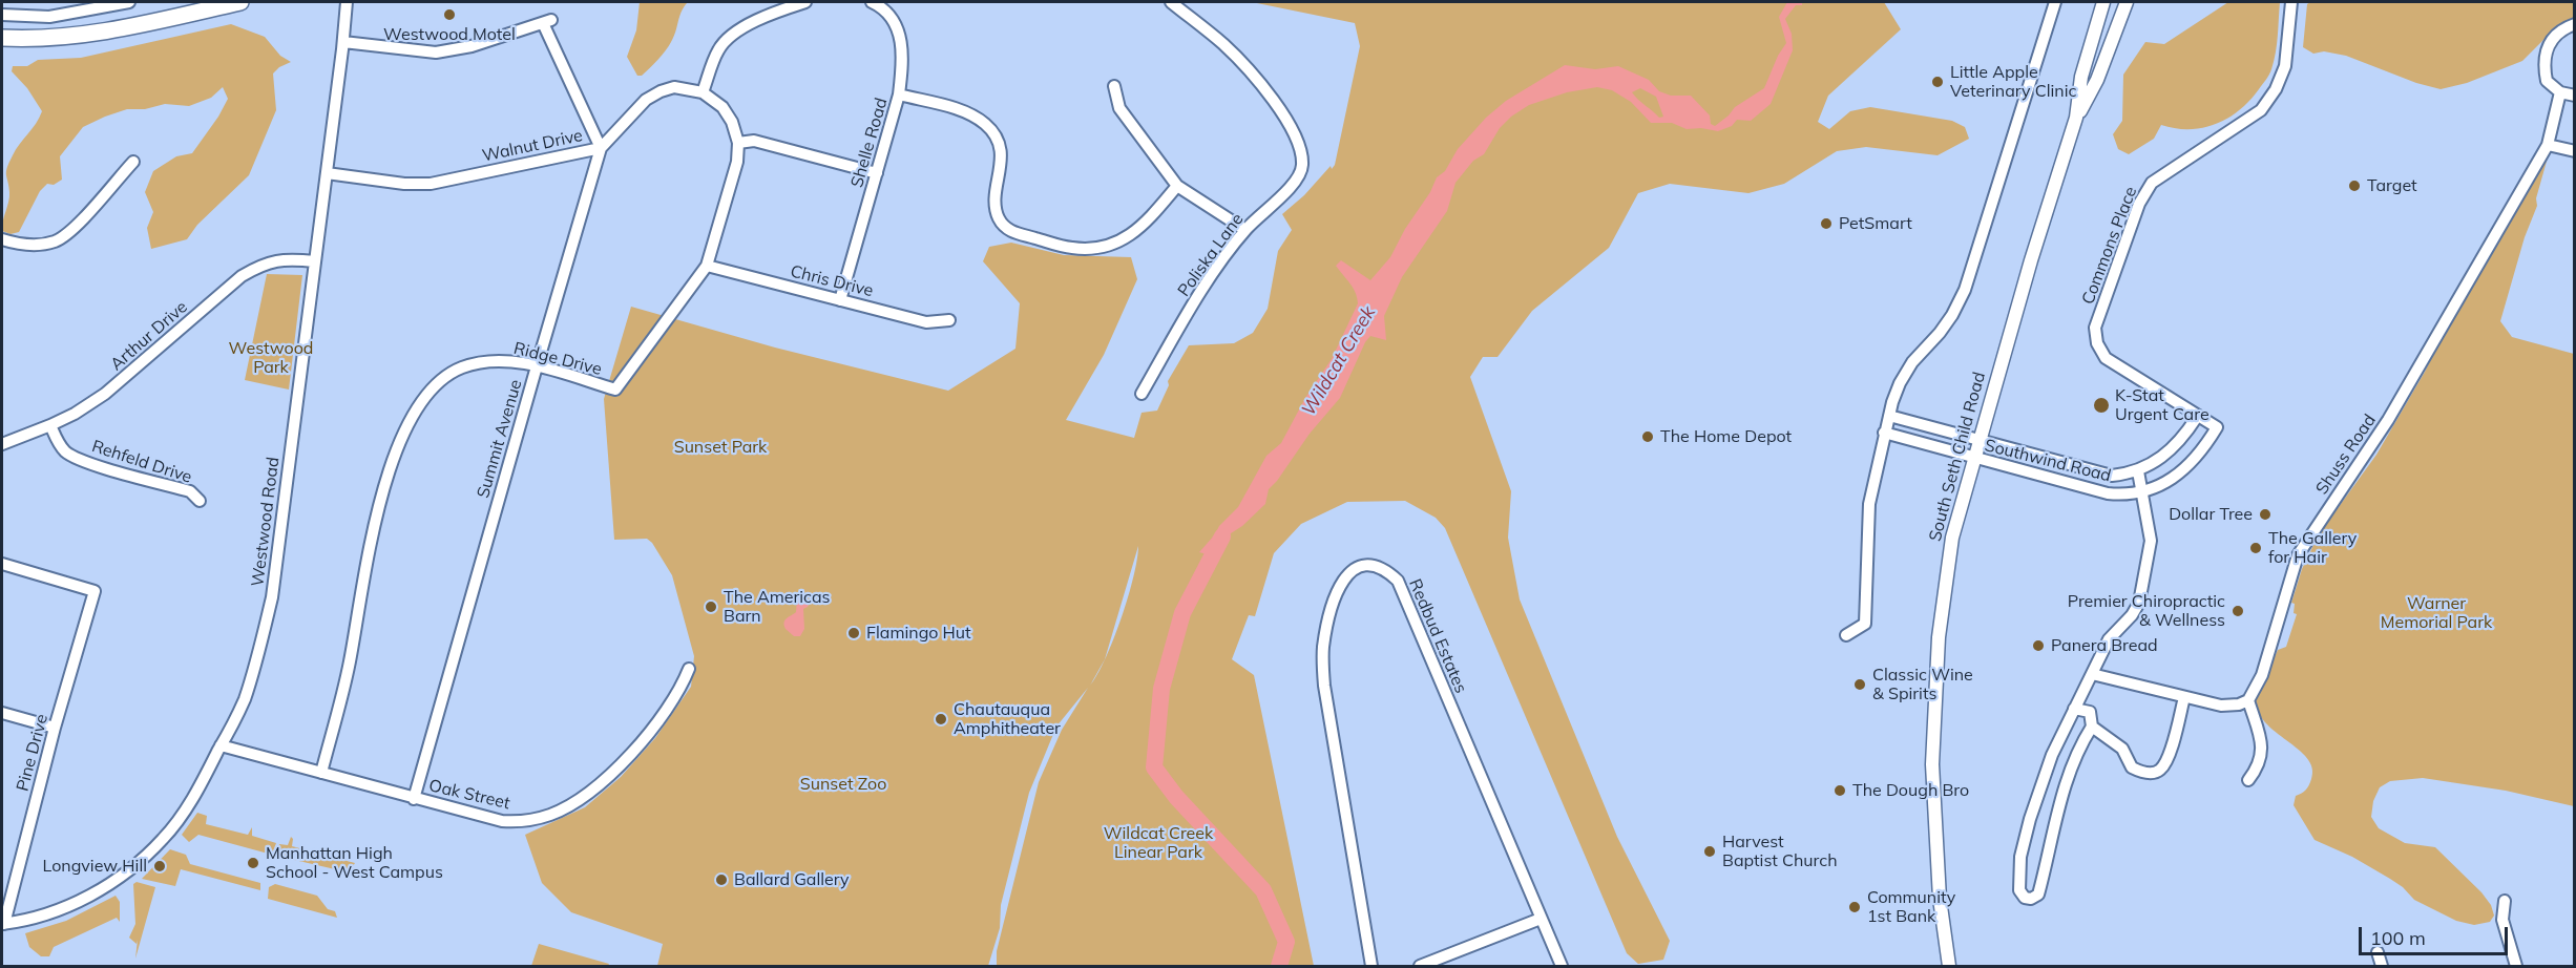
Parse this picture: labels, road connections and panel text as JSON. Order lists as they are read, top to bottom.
{
  "streets": {
    "main road": ["South Seth Child Road"],
    "street": [
      "Shelle Road",
      "Walnut Drive",
      "Commons Place",
      "Poliska Lane",
      "Chris Drive",
      "Arthur Drive",
      "Ridge Drive",
      "Summit Avenue",
      "Shuss Road",
      "Southwind Road",
      "Rehfeld Drive",
      "Westwood Road",
      "Redbud Estates",
      "Pine Drive",
      "Oak Street"
    ]
  },
  "crossings": [
    ["Shelle Road", "Chris Drive"],
    ["Walnut Drive", "Summit Avenue"],
    ["Walnut Drive", "Westwood Road"],
    ["Commons Place", "Southwind Road"],
    ["Chris Drive", "Ridge Drive"],
    ["Arthur Drive", "Rehfeld Drive"],
    ["Arthur Drive", "Westwood Road"],
    ["Ridge Drive", "Summit Avenue"],
    ["Ridge Drive", "Oak Street"],
    ["Summit Avenue", "Oak Street"],
    ["South Seth Child Road", "Southwind Road"],
    ["Westwood Road", "Pine Drive"],
    ["Westwood Road", "Oak Street"]
  ],
  "water": ["Wildcat Creek"],
  "parks": [
    "Westwood Park",
    "Sunset Park",
    "Warner Memorial Park",
    "Sunset Zoo",
    "Wildcat Creek Linear Park"
  ],
  "places": [
    "Westwood Motel",
    "Little Apple Veterinary Clinic",
    "Target",
    "PetSmart",
    "K-Stat Urgent Care",
    "The Home Depot",
    "Dollar Tree",
    "The Gallery for Hair",
    "The Americas Barn",
    "Premier Chiropractic & Wellness",
    "Flamingo Hut",
    "Panera Bread",
    "Classic Wine & Spirits",
    "Chautauqua Amphitheater",
    "The Dough Bro",
    "Harvest Baptist Church",
    "Manhattan High School - West Campus",
    "Longview Hill",
    "Ballard Gallery",
    "Community 1st Bank"
  ],
  "scale_bar": "100 m"
}
